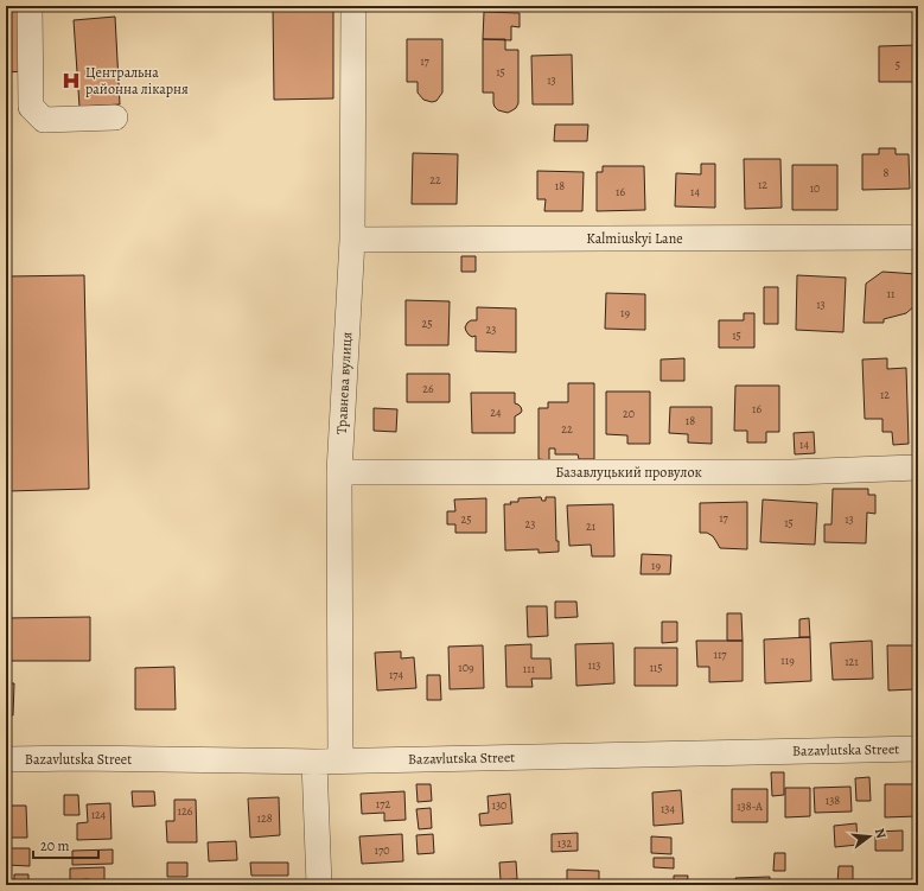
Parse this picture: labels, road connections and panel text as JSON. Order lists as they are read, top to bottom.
{
  "streets": {
    "street": [
      "Kalmiuskyi Lane",
      "Травнева вулиця",
      "Базавлуцький провулок",
      "Bazavlutska Street"
    ]
  },
  "crossings": [
    ["Kalmiuskyi Lane", "Травнева вулиця"],
    ["Травнева вулиця", "Базавлуцький провулок"],
    ["Травнева вулиця", "Bazavlutska Street"]
  ],
  "places": {
    "hospital": ["Центральна районна лікарня"]
  },
  "house_numbers": [
    "17",
    "5",
    "15",
    "13",
    "8",
    "22",
    "12",
    "18",
    "10",
    "16",
    "14",
    "11",
    "13",
    "19",
    "25",
    "23",
    "15",
    "26",
    "12",
    "16",
    "24",
    "20",
    "18",
    "22",
    "14",
    "17",
    "25",
    "13",
    "15",
    "23",
    "21",
    "19",
    "117",
    "119",
    "121",
    "113",
    "109",
    "115",
    "111",
    "174",
    "138",
    "172",
    "130",
    "138-А",
    "134",
    "126",
    "124",
    "128",
    "132",
    "170"
  ],
  "scale_bar": "20 m",
  "north": "right"
}
